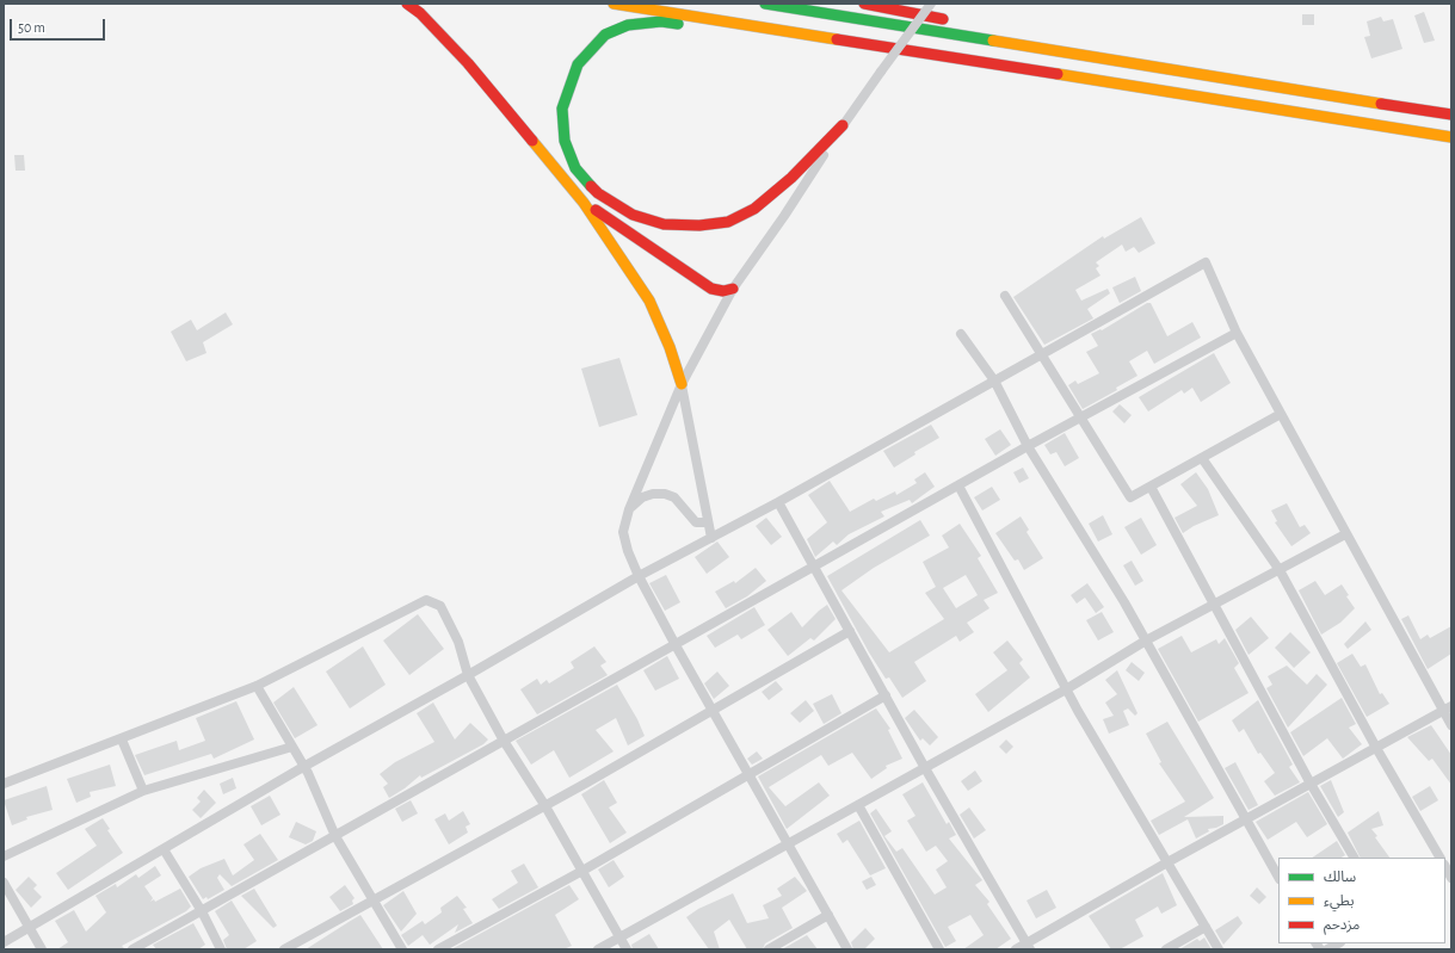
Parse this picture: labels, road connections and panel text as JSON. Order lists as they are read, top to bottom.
{
  "legend": ["سالك", "بطيء", "مزدحم"],
  "scale_bar": "50 m"
}
